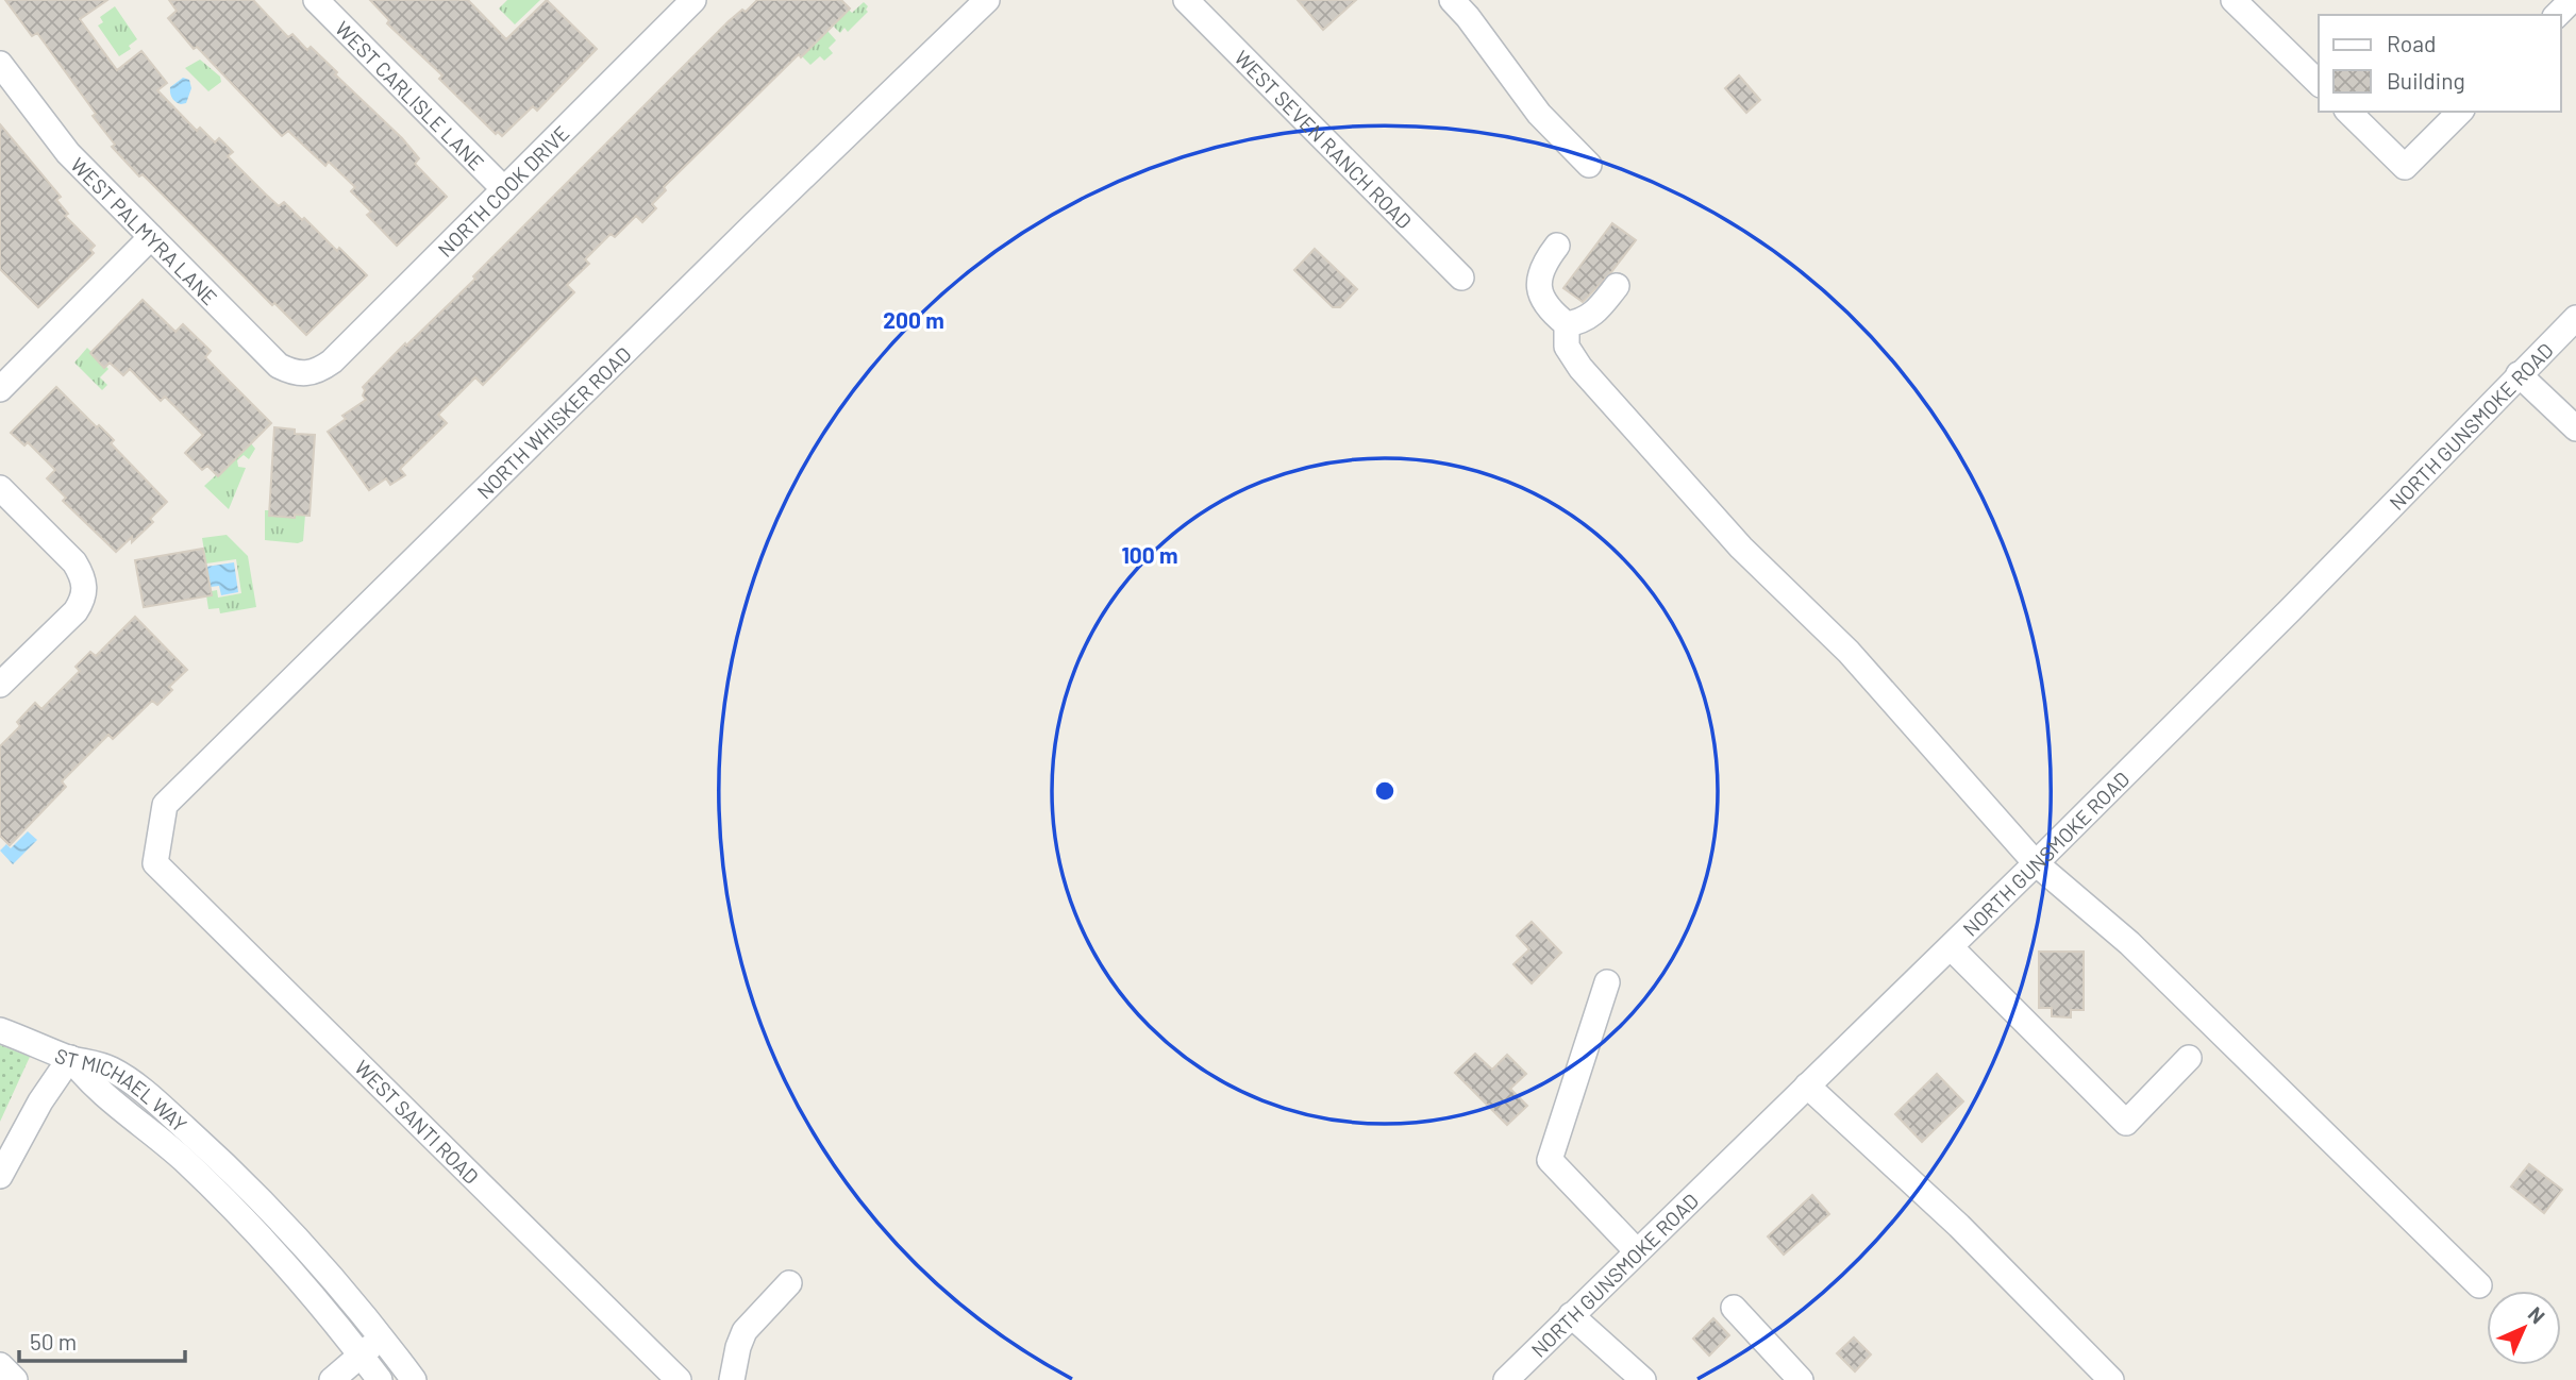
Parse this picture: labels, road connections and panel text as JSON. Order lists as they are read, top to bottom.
{
  "streets": {
    "street": [
      "WEST CARLISLE LANE",
      "WEST SEVEN RANCH ROAD",
      "NORTH COOK DRIVE",
      "WEST PALMYRA LANE",
      "NORTH WHISKER ROAD",
      "NORTH GUNSMOKE ROAD",
      "ST MICHAEL WAY",
      "WEST SANTI ROAD"
    ]
  },
  "crossings": [
    ["WEST CARLISLE LANE", "NORTH COOK DRIVE"],
    ["NORTH COOK DRIVE", "WEST PALMYRA LANE"],
    ["NORTH WHISKER ROAD", "WEST SANTI ROAD"]
  ],
  "legend": ["Road", "Building"],
  "scale_bar": "50 m",
  "north": "top right",
  "rings": ["200 m", "100 m"]
}
